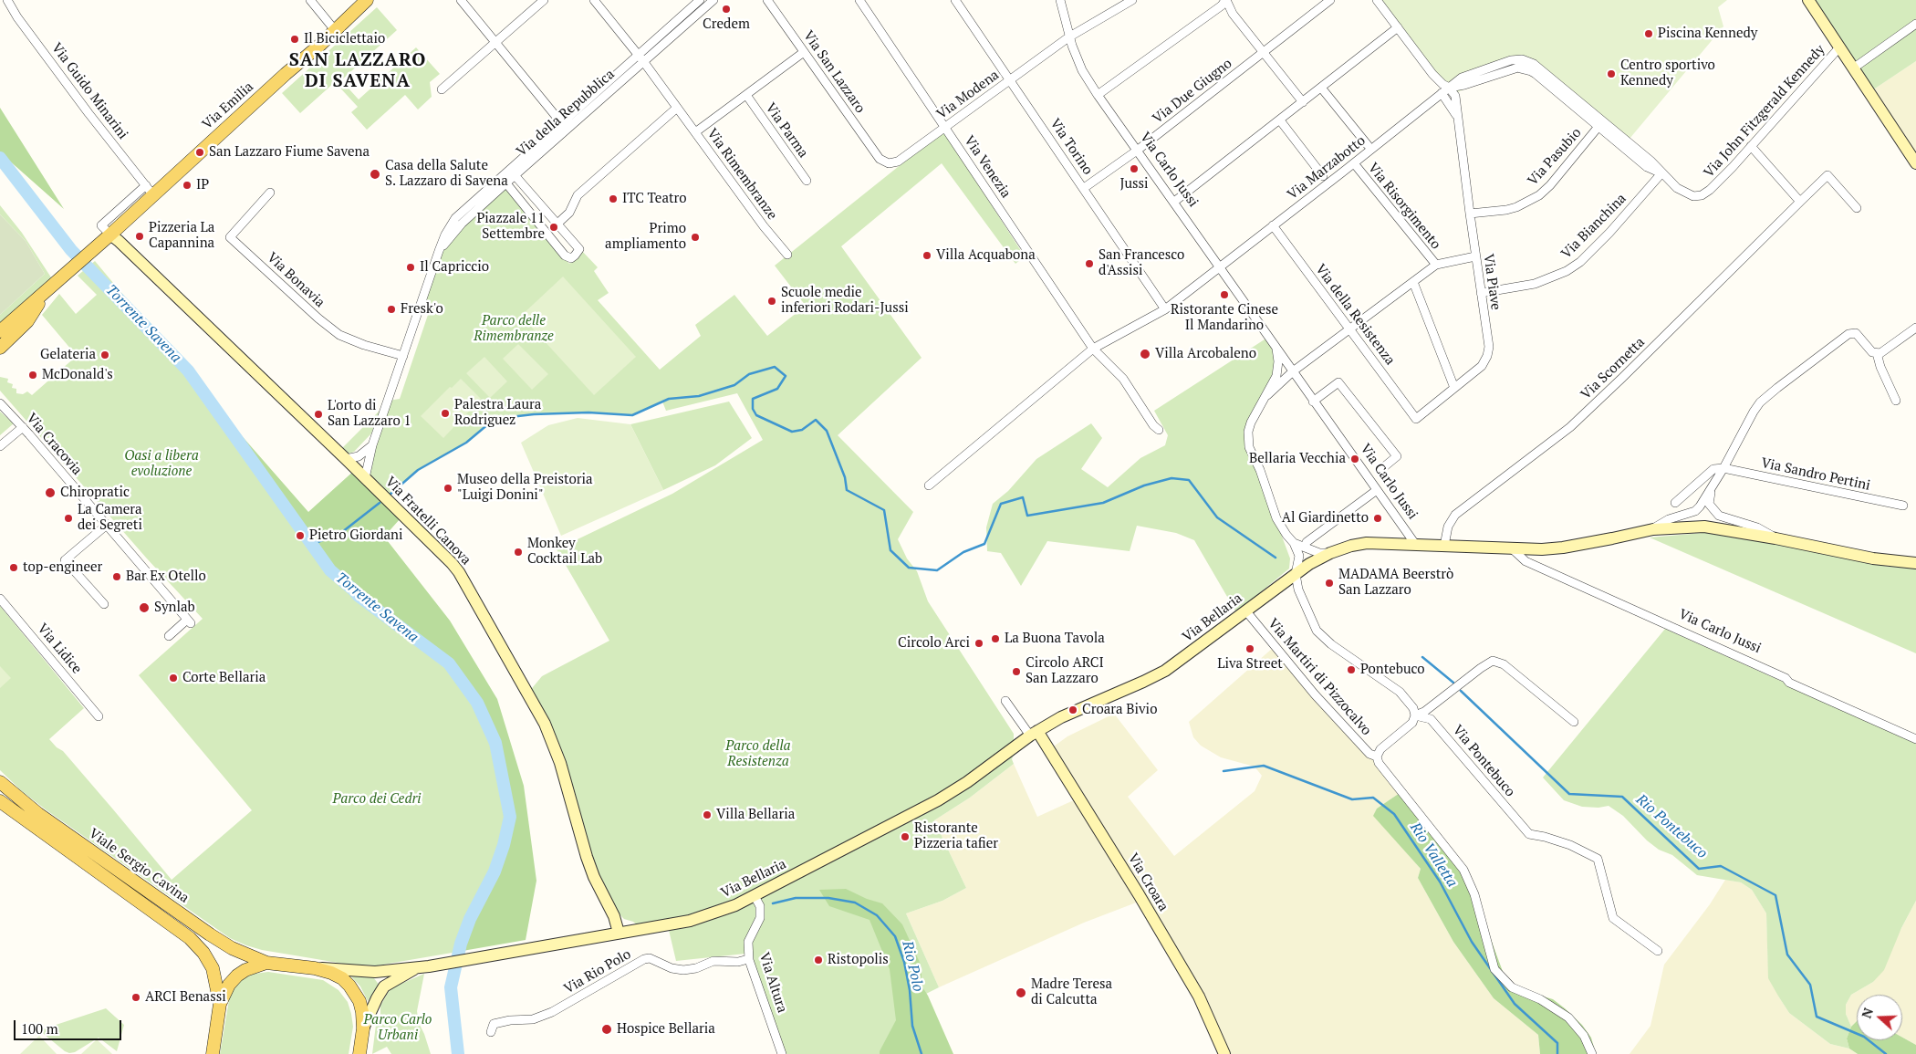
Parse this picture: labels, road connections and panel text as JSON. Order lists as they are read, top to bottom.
{
  "streets": {
    "main road": ["Via Emilia", "Viale Sergio Cavina"],
    "street": [
      "Via San Lazzaro",
      "Via Guido Minarini",
      "Via Due Giugno",
      "Via Modena",
      "Via John Fitzgerald Kennedy",
      "Via della Repubblica",
      "Via Parma",
      "Via Torino",
      "Via Pasubio",
      "Via Venezia",
      "Via Marzabotto",
      "Via Carlo Jussi",
      "Via Rimembranze",
      "Via Risorgimento",
      "Via Bianchina",
      "Via Bonavia",
      "Via Piave",
      "Via della Resistenza",
      "Via Scornetta",
      "Via Cracovia",
      "Via Sandro Pertini",
      "Via Fratelli Canova",
      "Via Bellaria",
      "Via Lidice",
      "Via Martiri di Pizzocalvo",
      "Via Pontebuco",
      "Via Croara",
      "Via Rio Polo",
      "Via Altura"
    ]
  },
  "crossings": [
    ["Via San Lazzaro", "Via Modena"],
    ["Via Guido Minarini", "Via Emilia"],
    ["Via Due Giugno", "Via Torino"],
    ["Via Due Giugno", "Via Carlo Jussi"],
    ["Via Modena", "Via Torino"],
    ["Via Modena", "Via Venezia"],
    ["Via Modena", "Via Carlo Jussi"],
    ["Via Emilia", "Via Fratelli Canova"],
    ["Via John Fitzgerald Kennedy", "Via Pasubio"],
    ["Via John Fitzgerald Kennedy", "Via Bianchina"],
    ["Via della Repubblica", "Via Rimembranze"],
    ["Via della Repubblica", "Via Bonavia"],
    ["Via della Repubblica", "Via Fratelli Canova"],
    ["Via Torino", "Via Marzabotto"],
    ["Via Pasubio", "Via Piave"],
    ["Via Venezia", "Via Marzabotto"],
    ["Via Marzabotto", "Via Carlo Jussi"],
    ["Via Marzabotto", "Via Risorgimento"],
    ["Via Marzabotto", "Via Piave"],
    ["Via Marzabotto", "Via della Resistenza"],
    ["Via Carlo Jussi", "Via Bellaria"],
    ["Via Bianchina", "Via Piave"],
    ["Via Piave", "Via della Resistenza"],
    ["Via Fratelli Canova", "Via Bellaria"],
    ["Via Bellaria", "Via Martiri di Pizzocalvo"],
    ["Via Bellaria", "Via Croara"],
    ["Via Bellaria", "Via Altura"],
    ["Via Martiri di Pizzocalvo", "Via Pontebuco"],
    ["Via Rio Polo", "Via Altura"]
  ],
  "districts": ["SAN LAZZARO DI SAVENA"],
  "water": [
    "Torrente Savena",
    "Rio Pontebuco",
    "Rio Valletta",
    "Rio Polo"
  ],
  "parks": [
    "Parco delle Rimembranze",
    "Oasi a libera evoluzione",
    "Parco della Resistenza",
    "Parco dei Cedri",
    "Parco Carlo Urbani"
  ],
  "places": [
    "Credem",
    "Piscina Kennedy",
    "Il Biciclettaio",
    "Centro sportivo Kennedy",
    "San Lazzaro Fiume Savena",
    "Jussi",
    "Casa della Salute S. Lazzaro di Savena",
    "IP",
    "ITC Teatro",
    "Piazzale 11 Settembre",
    "Pizzeria La Capannina",
    "Primo ampliamento",
    "Villa Acquabona",
    "San Francesco d'Assisi",
    "Il Capriccio",
    "Ristorante Cinese Il Mandarino",
    "Scuole medie inferiori Rodari-Jussi",
    "Fresk'o",
    "Villa Arcobaleno",
    "Gelateria",
    "McDonald's",
    "Palestra Laura Rodriguez",
    "L'orto di San Lazzaro 1",
    "Bellaria Vecchia",
    "Museo della Preistoria \"Luigi Donini\"",
    "Chiropratic",
    "La Camera dei Segreti",
    "Al Giardinetto",
    "Pietro Giordani",
    "Monkey Cocktail Lab",
    "top-engineer",
    "Bar Ex Otello",
    "MADAMA Beerstrò San Lazzaro",
    "Synlab",
    "La Buona Tavola",
    "Circolo Arci",
    "Liva Street",
    "Pontebuco",
    "Circolo ARCI San Lazzaro",
    "Corte Bellaria",
    "Croara Bivio",
    "Villa Bellaria",
    "Ristorante Pizzeria tafier",
    "Ristopolis",
    "Madre Teresa di Calcutta",
    "ARCI Benassi",
    "Hospice Bellaria"
  ],
  "scale_bar": "100 m",
  "north": "left"
}
